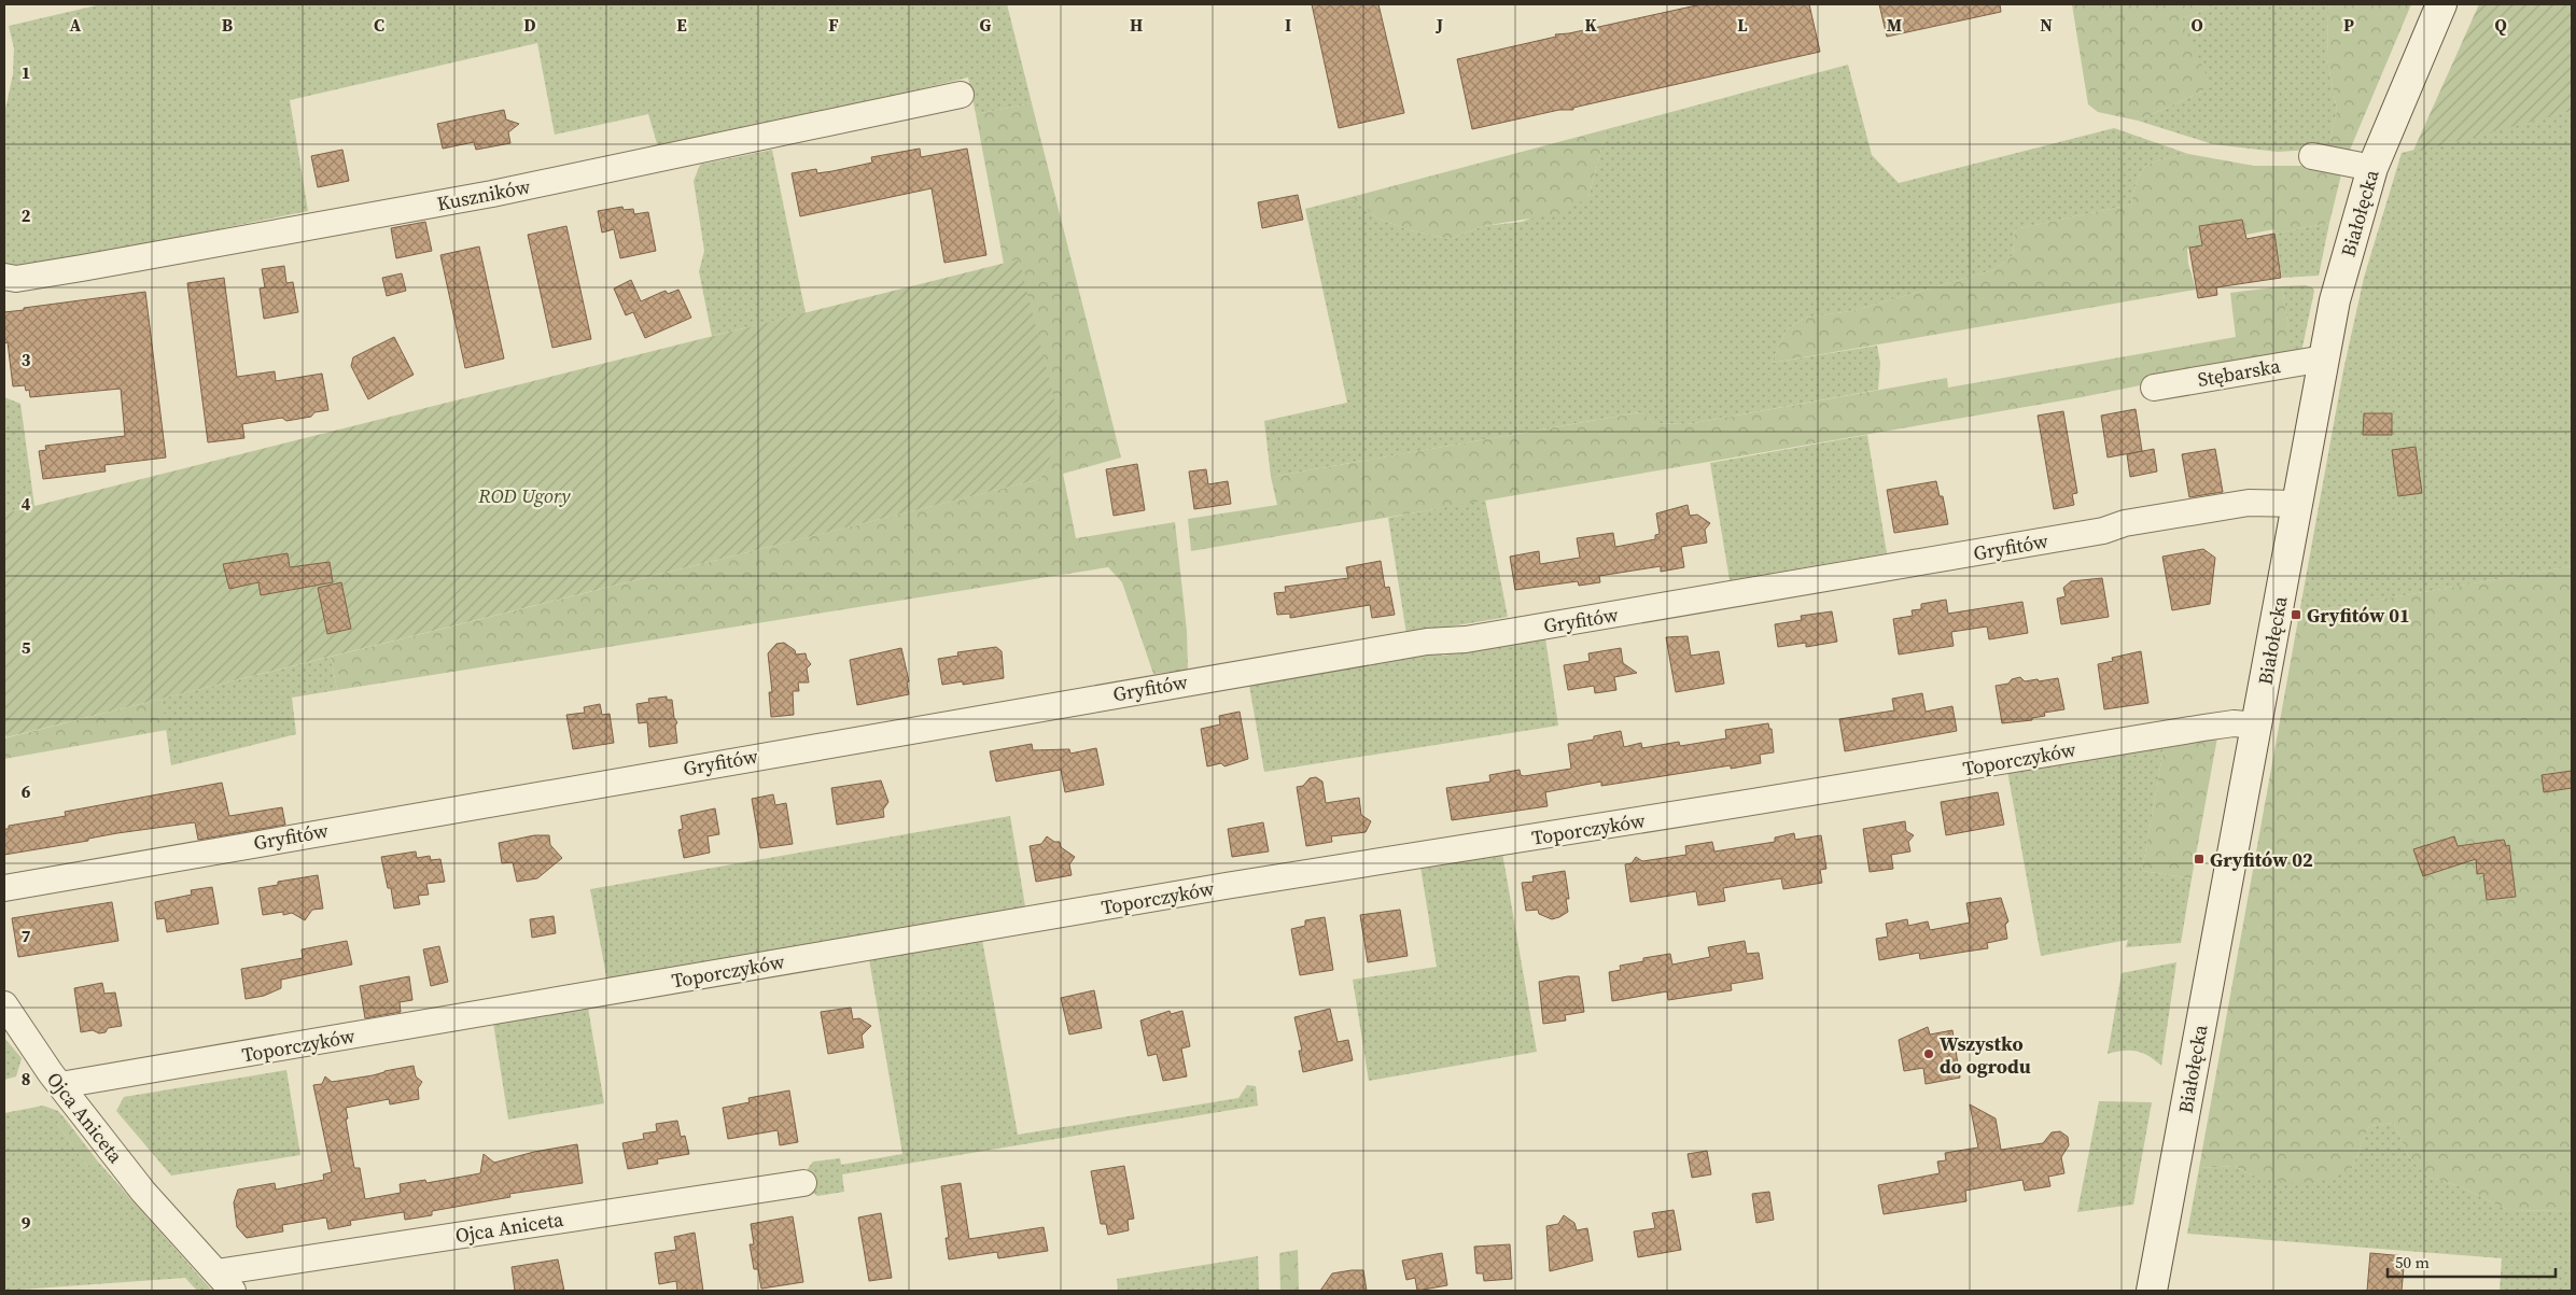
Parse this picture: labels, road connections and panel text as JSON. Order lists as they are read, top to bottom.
{
  "streets": {
    "street": [
      "Kuszników",
      "Białołęcka",
      "Stębarska",
      "Gryfitów",
      "Toporczyków",
      "Ojca Aniceta"
    ]
  },
  "crossings": [
    ["Białołęcka", "Stębarska"],
    ["Białołęcka", "Gryfitów"],
    ["Białołęcka", "Toporczyków"],
    ["Toporczyków", "Ojca Aniceta"]
  ],
  "parks": ["ROD Ugory"],
  "places": {
    "transit": ["Gryfitów 01", "Gryfitów 02"],
    "other": ["Wszystko do ogrodu"]
  },
  "scale_bar": "50 m",
  "grid": {
    "columns": [
      "A",
      "B",
      "C",
      "D",
      "E",
      "F",
      "G",
      "H",
      "I",
      "J",
      "K",
      "L",
      "M",
      "N",
      "O",
      "P",
      "Q"
    ],
    "rows": [
      "1",
      "2",
      "3",
      "4",
      "5",
      "6",
      "7",
      "8",
      "9"
    ]
  }
}
